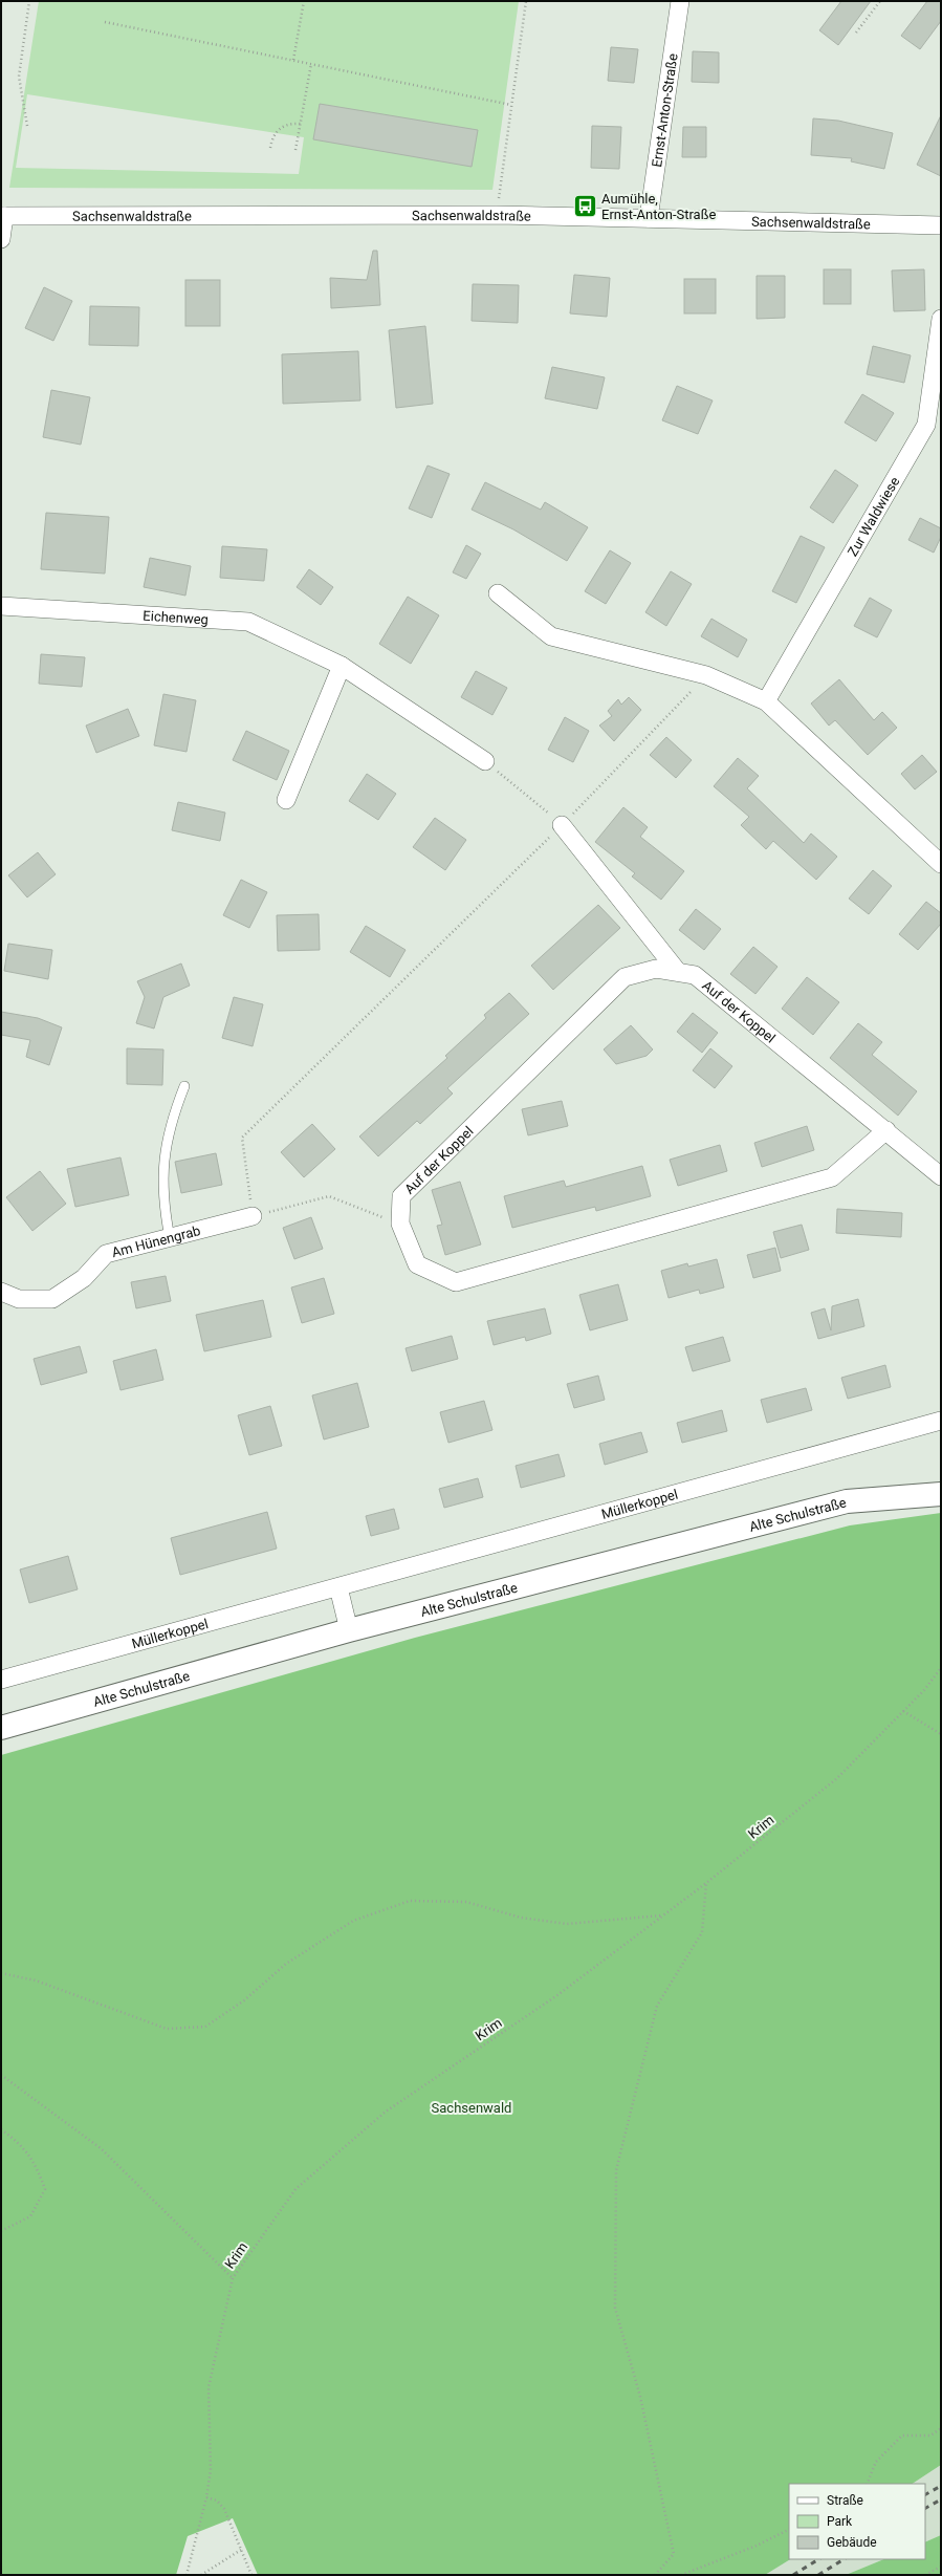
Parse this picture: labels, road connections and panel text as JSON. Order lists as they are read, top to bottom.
{
  "streets": {
    "main road": ["Alte Schulstraße"],
    "street": [
      "Ernst-Anton-Straße",
      "Sachsenwaldstraße",
      "Zur Waldwiese",
      "Eichenweg",
      "Auf der Koppel",
      "Am Hünengrab",
      "Müllerkoppel"
    ],
    "path": ["Krim"]
  },
  "crossings": [
    ["Ernst-Anton-Straße", "Sachsenwaldstraße"]
  ],
  "parks": ["Sachsenwald"],
  "places": {
    "bus stop": ["Aumühle, Ernst-Anton-Straße"]
  },
  "legend": ["Straße", "Park", "Gebäude"]
}
